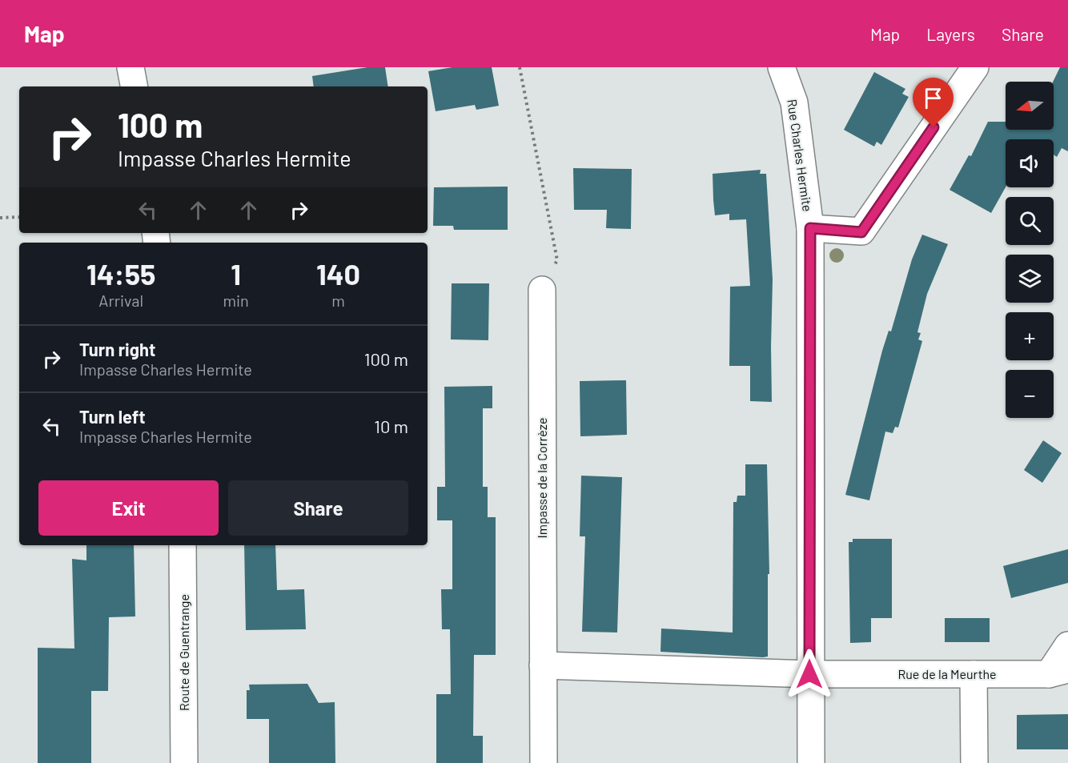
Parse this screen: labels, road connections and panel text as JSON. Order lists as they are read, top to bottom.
{
  "streets": {
    "street": [
      "Rue Charles Hermite",
      "Impasse de la Corrèze",
      "Route de Guentrange",
      "Rue de la Meurthe"
    ]
  },
  "crossings": [
    ["Rue Charles Hermite", "Rue de la Meurthe"]
  ],
  "north": "left",
  "page": {
    "header": "Map",
    "nav": ["Map", "Layers", "Share"],
    "map_buttons": ["+", "−"],
    "turn": ["100 m", "Impasse Charles Hermite"],
    "eta": [
      "14:55",
      "Arrival",
      "1",
      "min",
      "140",
      "m"
    ],
    "list": [
      {
        "name": "Turn right",
        "note": "Impasse Charles Hermite",
        "value": "100 m"
      },
      {
        "name": "Turn left",
        "note": "Impasse Charles Hermite",
        "value": "10 m"
      }
    ],
    "buttons": ["Exit", "Share"]
  }
}
